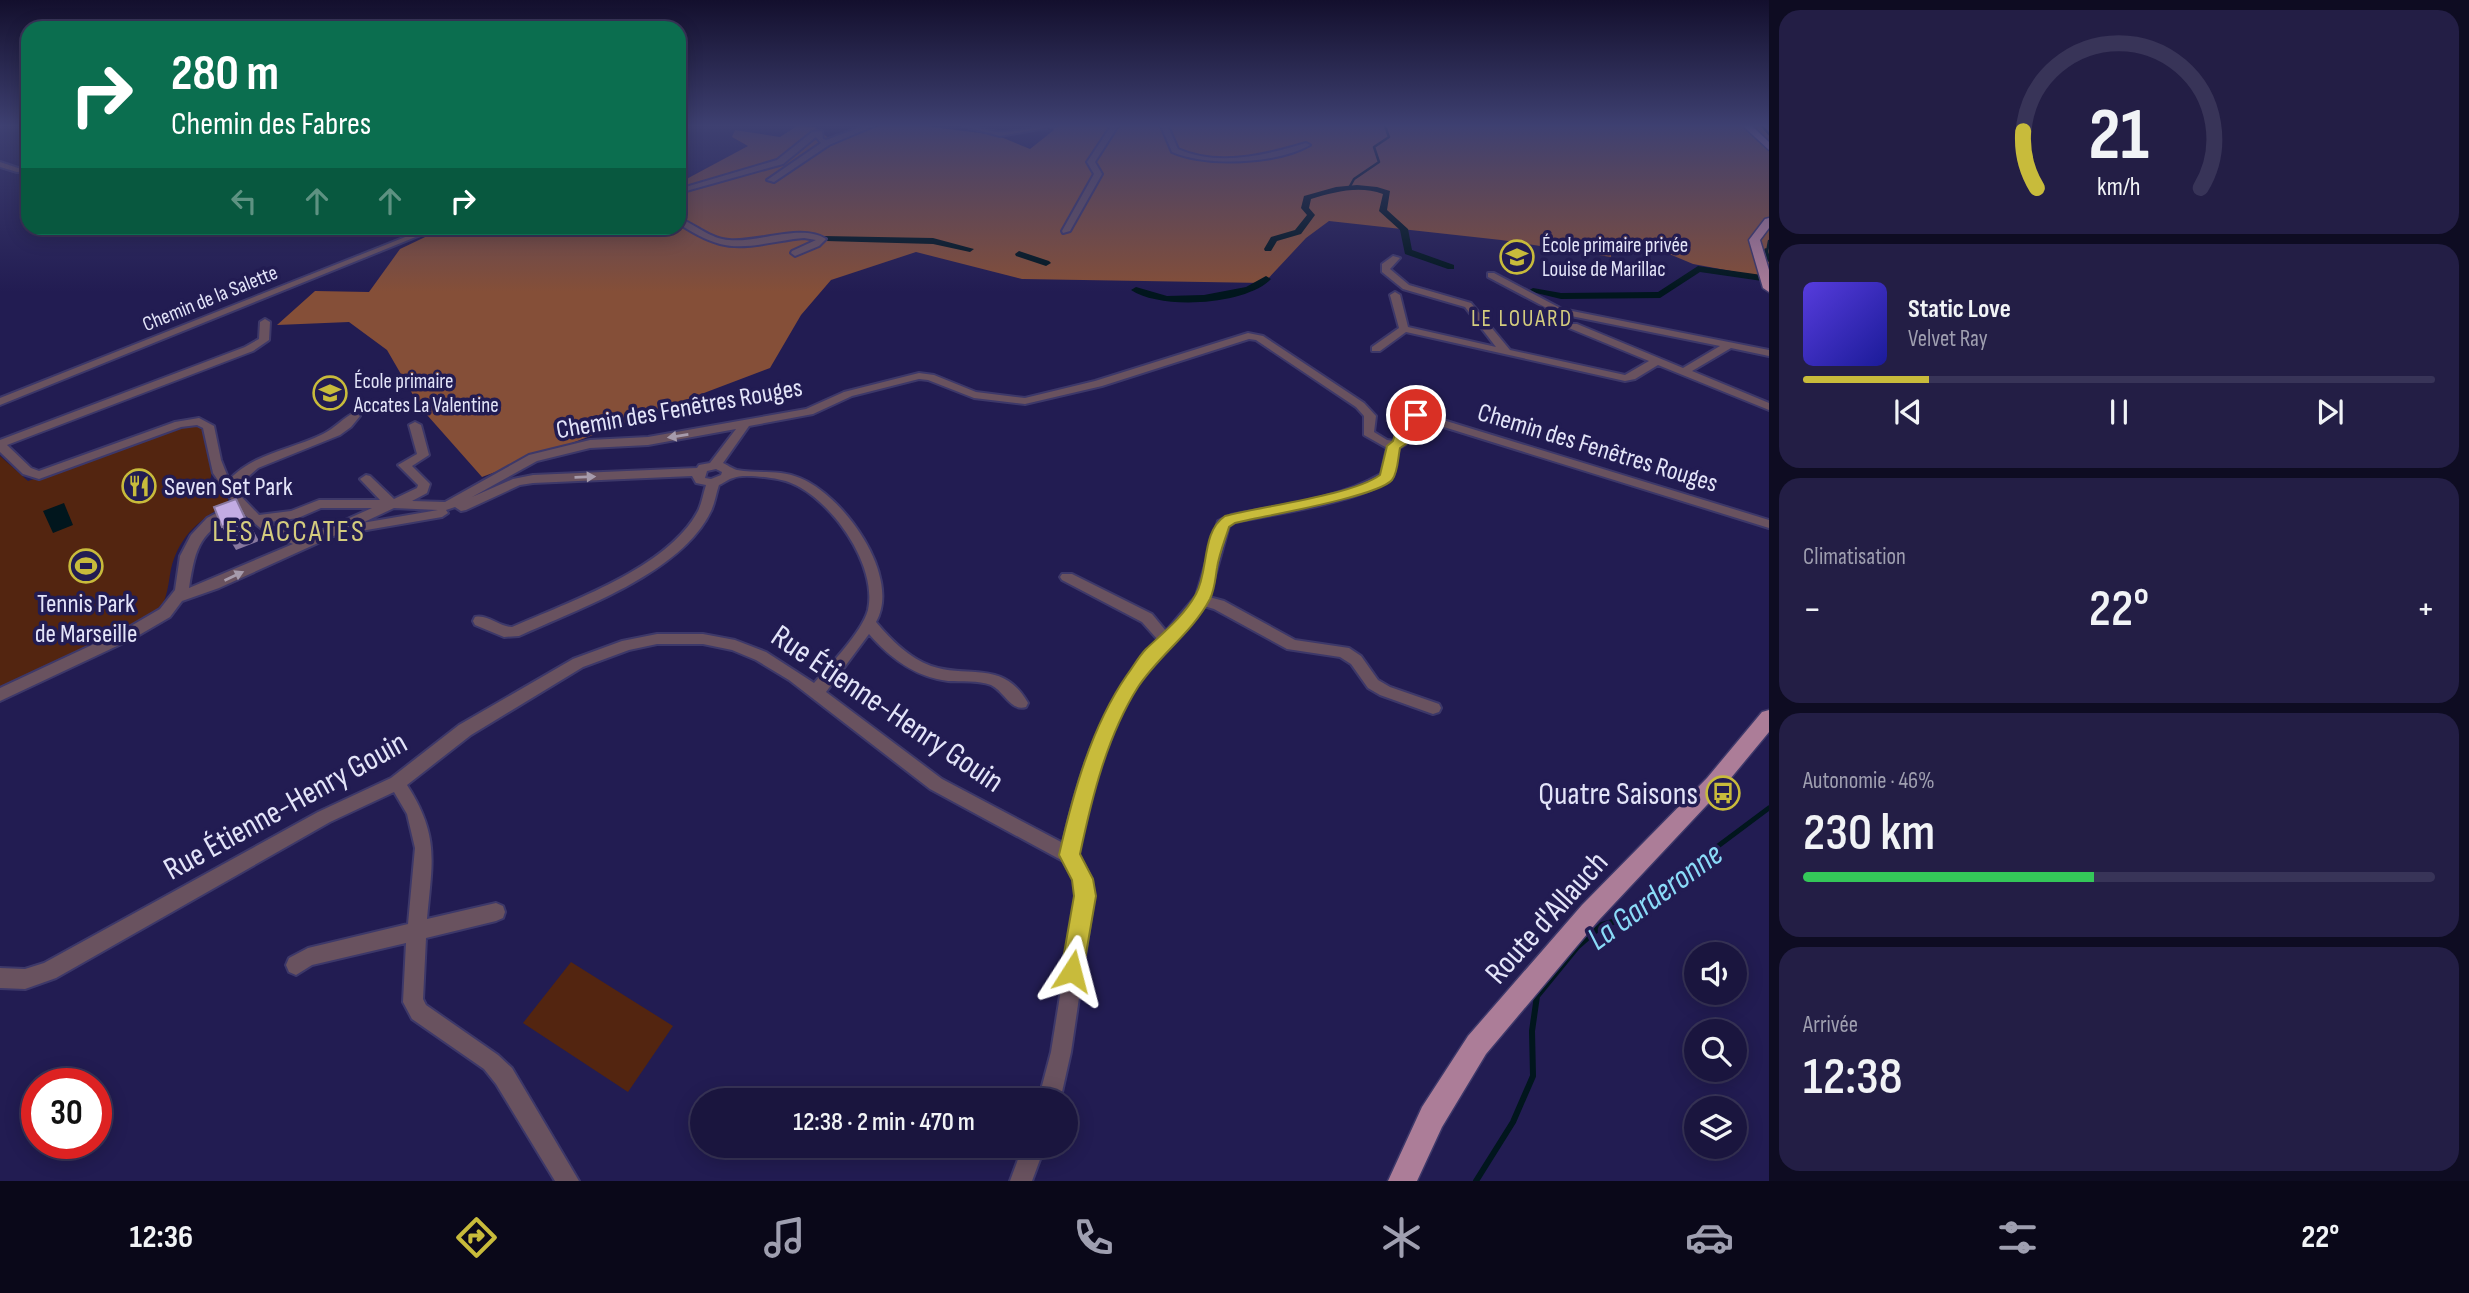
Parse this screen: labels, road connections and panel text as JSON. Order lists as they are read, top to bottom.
{
  "streets": {
    "main road": ["Route d'Allauch"],
    "street": ["Chemin de la Salette", "Chemin des Fenêtres Rouges", "Rue Étienne-Henry Gouin"]
  },
  "districts": ["LE LOUARD", "LES ACCATES"],
  "water": ["La Garderonne"],
  "places": {
    "school or university": ["École primaire privée Louise de Marillac", "École primaire Accates La Valentine"],
    "restaurant": ["Seven Set Park"],
    "sports": ["Tennis Park de Marseille"],
    "bus stop": ["Quatre Saisons"]
  },
  "page": {
    "turn": ["280 m", "Chemin des Fabres"],
    "song": ["Static Love", "Velvet Ray"],
    "tile": [
      "Climatisation",
      ["Autonomie · 46%", "230 km"],
      ["Arrivée", "12:38"]
    ],
    "heat": ["−", "22°", "+"],
    "limit": "30",
    "trip": "12:38 · 2 min · 470 m",
    "tabs": ["12:36", "22°"],
    "gauge": ["21", "km/h"]
  }
}
